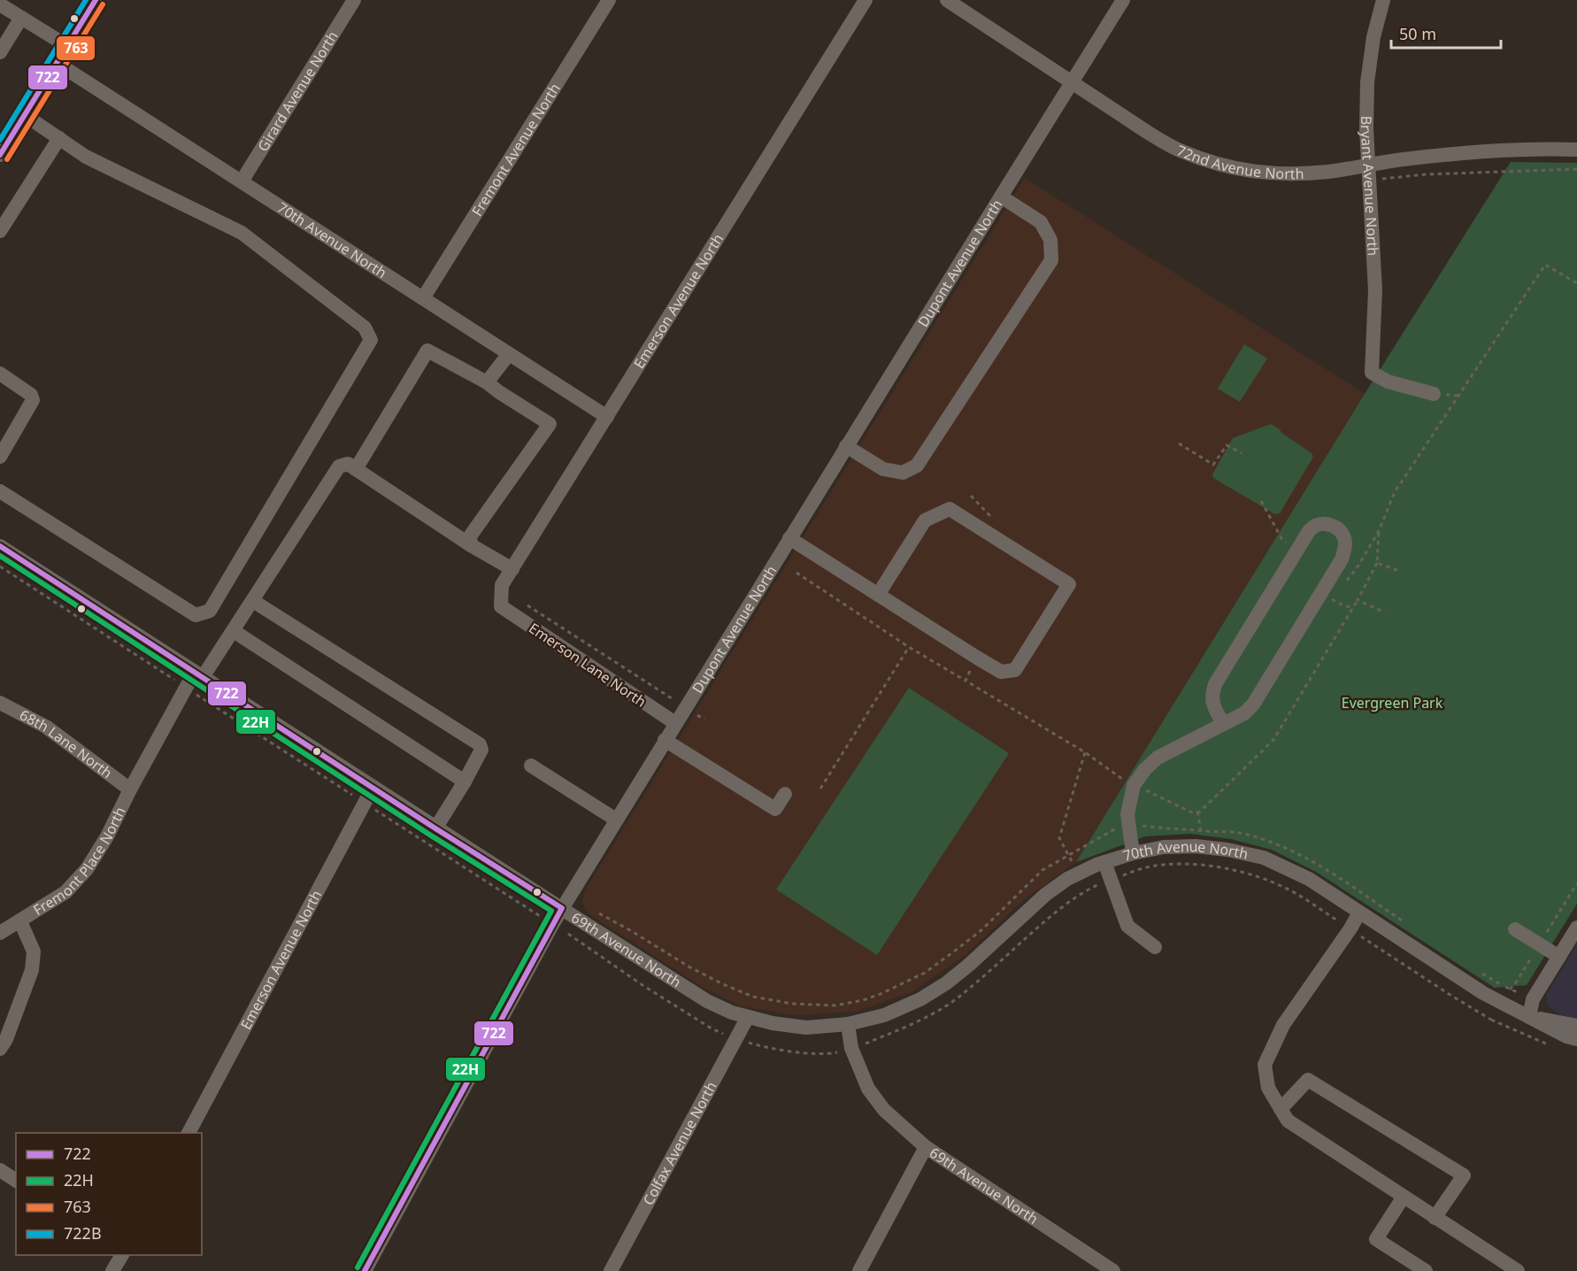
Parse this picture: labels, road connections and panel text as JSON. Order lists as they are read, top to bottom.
{
  "streets": {
    "street": [
      "Girard Avenue North",
      "Fremont Avenue North",
      "72nd Avenue North",
      "Bryant Avenue North",
      "70th Avenue North",
      "Dupont Avenue North",
      "Emerson Avenue North",
      "Emerson Lane North",
      "68th Lane North",
      "Fremont Place North",
      "69th Avenue North",
      "Colfax Avenue North"
    ]
  },
  "crossings": [
    ["Girard Avenue North", "70th Avenue North"],
    ["Fremont Avenue North", "70th Avenue North"],
    ["72nd Avenue North", "Bryant Avenue North"],
    ["72nd Avenue North", "Dupont Avenue North"],
    ["70th Avenue North", "Emerson Avenue North"],
    ["70th Avenue North", "69th Avenue North"],
    ["Dupont Avenue North", "Emerson Lane North"],
    ["Dupont Avenue North", "69th Avenue North"],
    ["Emerson Avenue North", "Emerson Lane North"],
    ["Emerson Avenue North", "69th Avenue North"],
    ["68th Lane North", "Fremont Place North"],
    ["Fremont Place North", "69th Avenue North"],
    ["69th Avenue North", "Colfax Avenue North"]
  ],
  "parks": ["Evergreen Park"],
  "lines": [
    "transit line 722",
    "transit line 722B",
    "transit line 763",
    "transit line 22H"
  ],
  "legend": [
    "722",
    "22H",
    "763",
    "722B"
  ],
  "scale_bar": "50 m"
}
